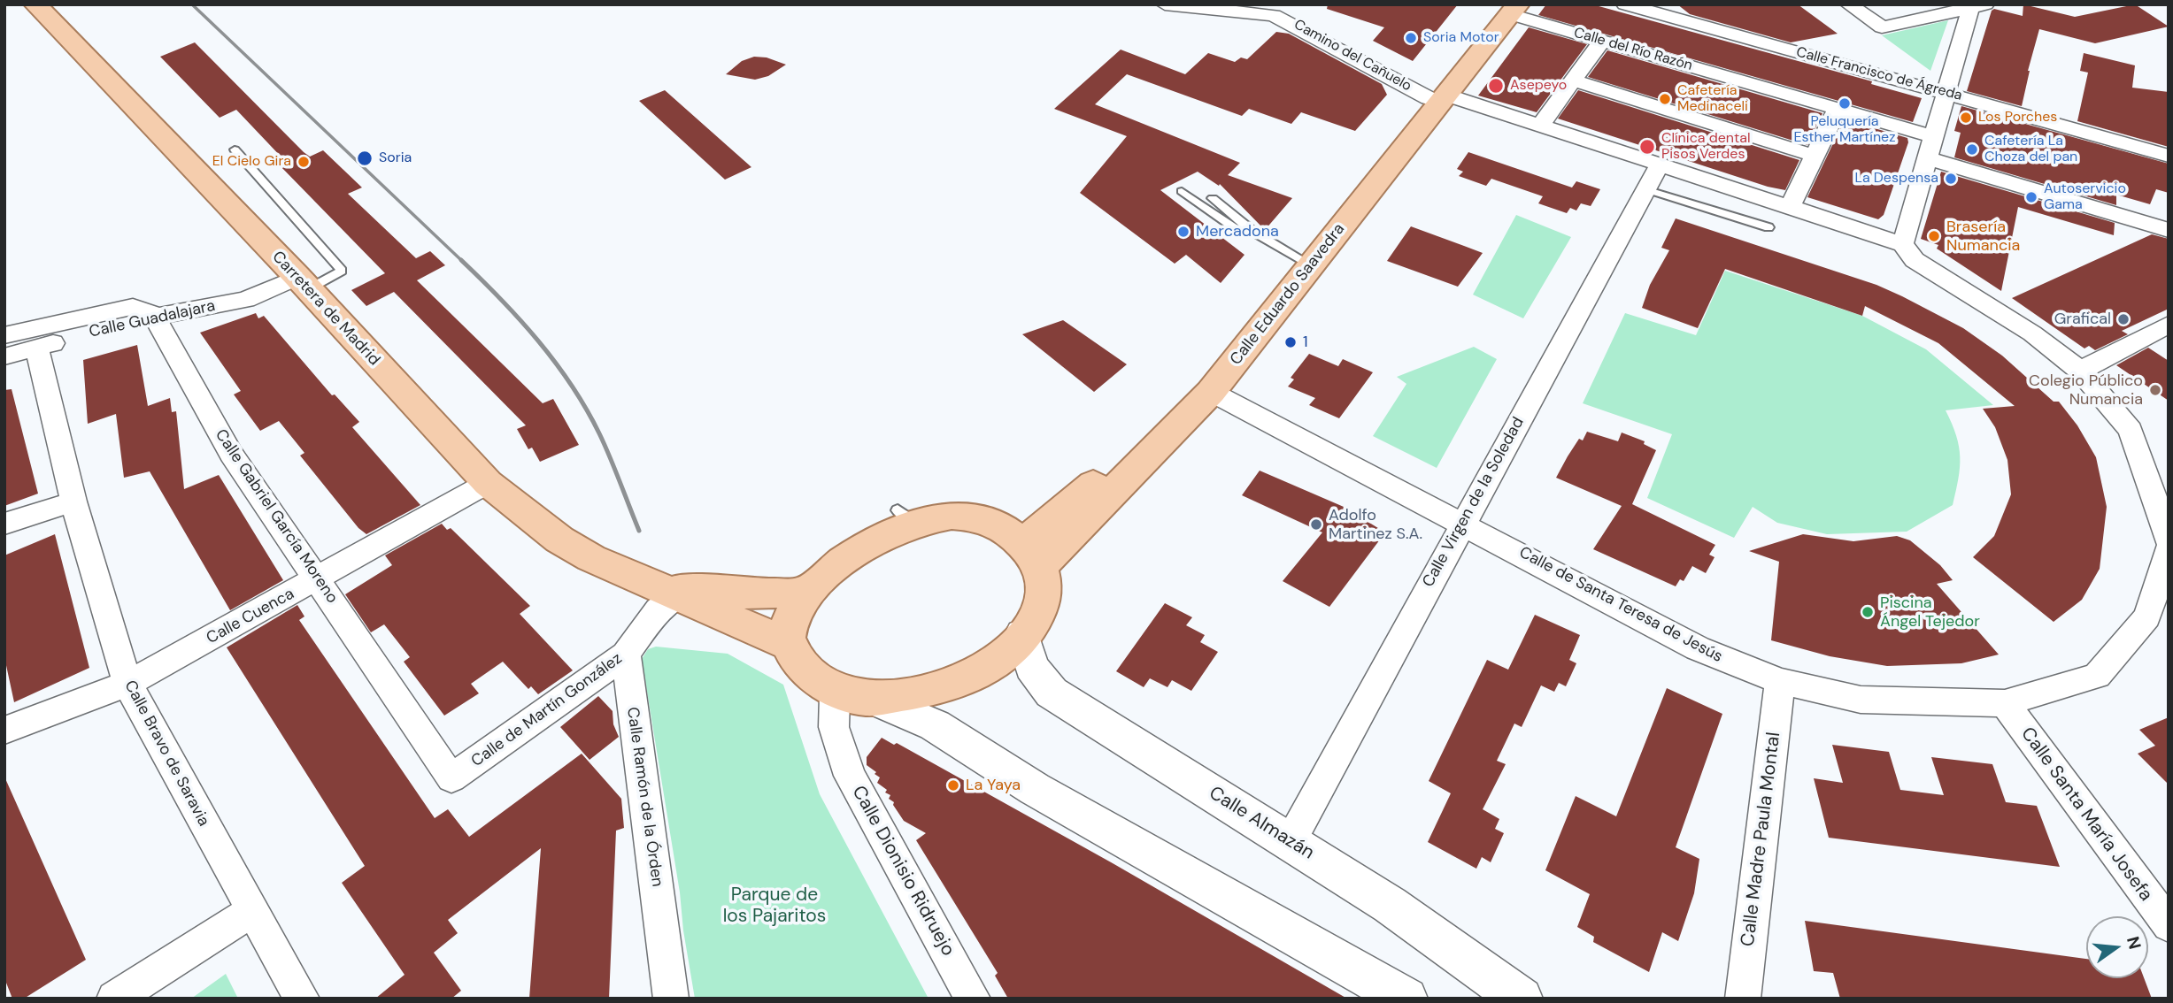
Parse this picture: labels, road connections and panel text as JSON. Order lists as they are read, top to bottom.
{
  "streets": {
    "main road": ["Calle Eduardo Saavedra", "Carretera de Madrid"],
    "street": [
      "Calle del Río Razón",
      "Camino del Cañuelo",
      "Calle Francisco de Ágreda",
      "Calle Guadalajara",
      "Calle Virgen de la Soledad",
      "Calle Gabriel García Moreno",
      "Calle de Santa Teresa de Jesús",
      "Calle Cuenca",
      "Calle de Martín González",
      "Calle Bravo de Saravia",
      "Calle Ramón de la Órden",
      "Calle Santa María Josefa",
      "Calle Almazán",
      "Calle Madre Paula Montal",
      "Calle Dionisio Ridruejo"
    ]
  },
  "crossings": [
    ["Calle del Río Razón", "Calle Eduardo Saavedra"],
    ["Camino del Cañuelo", "Calle Eduardo Saavedra"],
    ["Calle Eduardo Saavedra", "Carretera de Madrid"],
    ["Calle Eduardo Saavedra", "Calle de Santa Teresa de Jesús"],
    ["Calle Eduardo Saavedra", "Calle Almazán"],
    ["Calle Eduardo Saavedra", "Calle Dionisio Ridruejo"],
    ["Carretera de Madrid", "Calle Guadalajara"],
    ["Carretera de Madrid", "Calle Cuenca"],
    ["Carretera de Madrid", "Calle de Martín González"],
    ["Carretera de Madrid", "Calle Almazán"],
    ["Carretera de Madrid", "Calle Dionisio Ridruejo"],
    ["Calle Guadalajara", "Calle Gabriel García Moreno"],
    ["Calle Guadalajara", "Calle Bravo de Saravia"],
    ["Calle Virgen de la Soledad", "Calle de Santa Teresa de Jesús"],
    ["Calle Virgen de la Soledad", "Calle Almazán"],
    ["Calle Gabriel García Moreno", "Calle Cuenca"],
    ["Calle Gabriel García Moreno", "Calle de Martín González"],
    ["Calle de Santa Teresa de Jesús", "Calle Santa María Josefa"],
    ["Calle de Santa Teresa de Jesús", "Calle Madre Paula Montal"],
    ["Calle Cuenca", "Calle Bravo de Saravia"],
    ["Calle de Martín González", "Calle Ramón de la Órden"],
    ["Calle Almazán", "Calle Dionisio Ridruejo"]
  ],
  "parks": ["Parque de los Pajaritos"],
  "places": [
    "Soria Motor",
    "Asepeyo",
    "Cafetería Medinaceli",
    "Peluquería Esther Martínez",
    "Los Porches",
    "Clínica dental Pisos Verdes",
    "Cafetería La Choza del pan",
    "Soria",
    "El Cielo Gira",
    "La Despensa",
    "Autoservicio Gama",
    "Mercadona",
    "Brasería Numancia",
    "Grafical",
    "1",
    "Colegio Público Numancia",
    "Adolfo Martinez S.A.",
    "Piscina Ángel Tejedor",
    "La Yaya"
  ],
  "north": "right"
}
